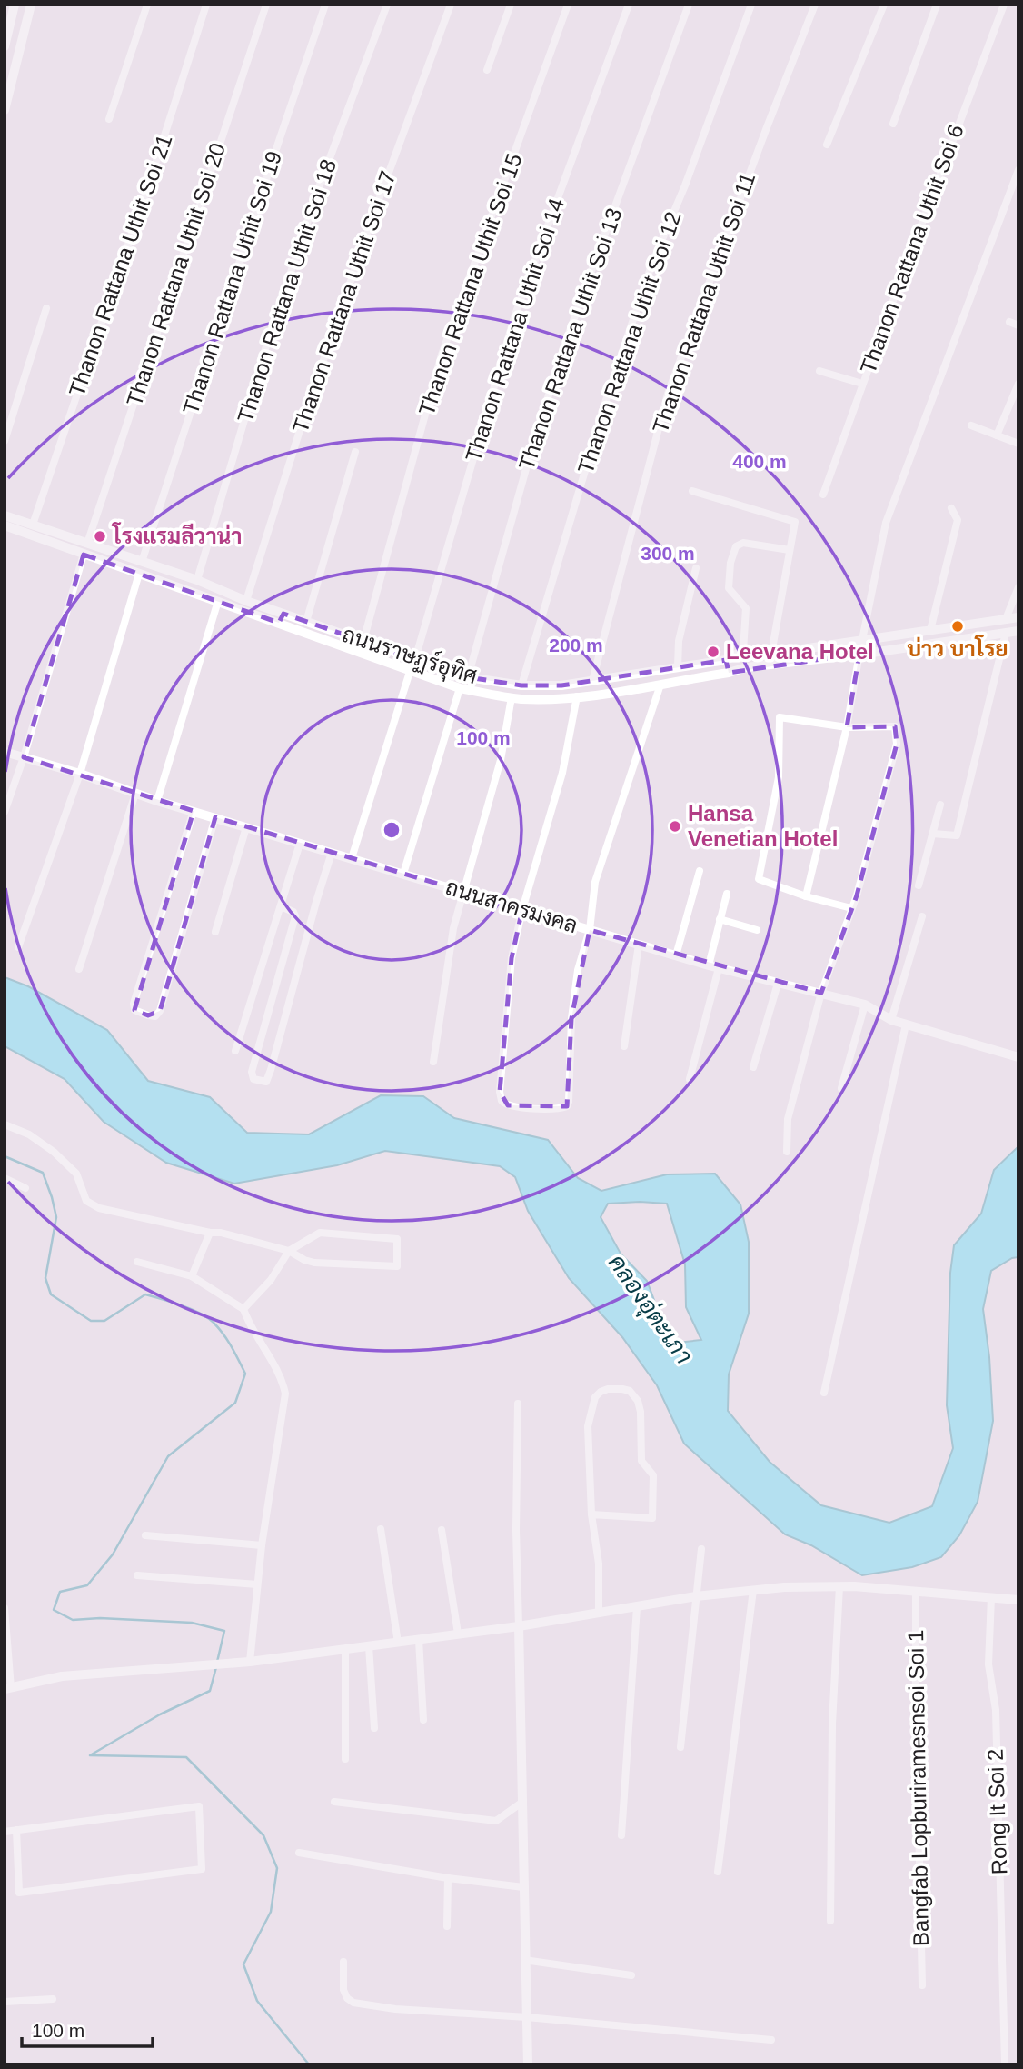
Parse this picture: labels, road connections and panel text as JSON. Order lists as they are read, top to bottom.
{
  "streets": {
    "street": [
      "Thanon Rattana Uthit Soi 6",
      "Thanon Rattana Uthit Soi 21",
      "Thanon Rattana Uthit Soi 20",
      "Thanon Rattana Uthit Soi 19",
      "Thanon Rattana Uthit Soi 15",
      "Thanon Rattana Uthit Soi 18",
      "Thanon Rattana Uthit Soi 17",
      "Thanon Rattana Uthit Soi 11",
      "Thanon Rattana Uthit Soi 14",
      "Thanon Rattana Uthit Soi 13",
      "Thanon Rattana Uthit Soi 12",
      "ถนนราษฏร์อุทิศ",
      "ถนนสาครมงคล",
      "Bangfab Lopburiramesnsoi Soi 1",
      "Rong It Soi 2"
    ]
  },
  "crossings": [
    ["Thanon Rattana Uthit Soi 21", "ถนนราษฏร์อุทิศ"],
    ["Thanon Rattana Uthit Soi 20", "ถนนราษฏร์อุทิศ"],
    ["Thanon Rattana Uthit Soi 19", "ถนนราษฏร์อุทิศ"],
    ["Thanon Rattana Uthit Soi 15", "ถนนราษฏร์อุทิศ"],
    ["Thanon Rattana Uthit Soi 18", "ถนนราษฏร์อุทิศ"],
    ["Thanon Rattana Uthit Soi 17", "ถนนราษฏร์อุทิศ"],
    ["Thanon Rattana Uthit Soi 11", "ถนนราษฏร์อุทิศ"],
    ["Thanon Rattana Uthit Soi 14", "ถนนราษฏร์อุทิศ"],
    ["Thanon Rattana Uthit Soi 13", "ถนนราษฏร์อุทิศ"],
    ["Thanon Rattana Uthit Soi 12", "ถนนราษฏร์อุทิศ"]
  ],
  "water": ["คลองอุ่ตะเภา"],
  "places": [
    "โรงแรมลีวาน่า",
    "บ่าว บาโรย",
    "Leevana Hotel",
    "Hansa Venetian Hotel"
  ],
  "scale_bar": "100 m",
  "rings": [
    "400 m",
    "300 m",
    "200 m",
    "100 m"
  ]
}
